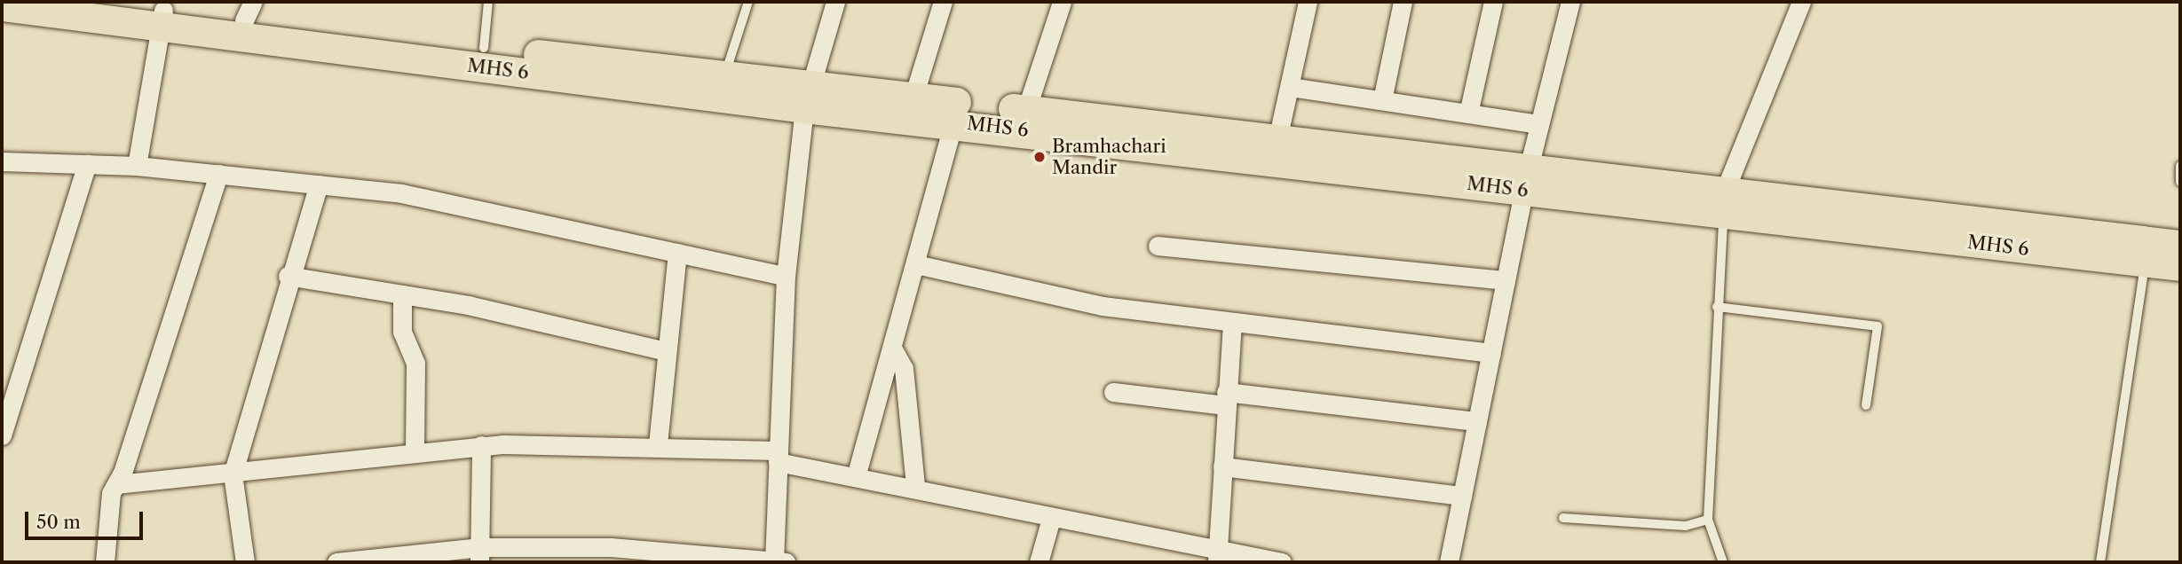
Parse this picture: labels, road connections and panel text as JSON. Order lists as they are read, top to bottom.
{
  "streets": {
    "main road": ["MHS 6"]
  },
  "places": ["Bramhachari Mandir"],
  "scale_bar": "50 m"
}
